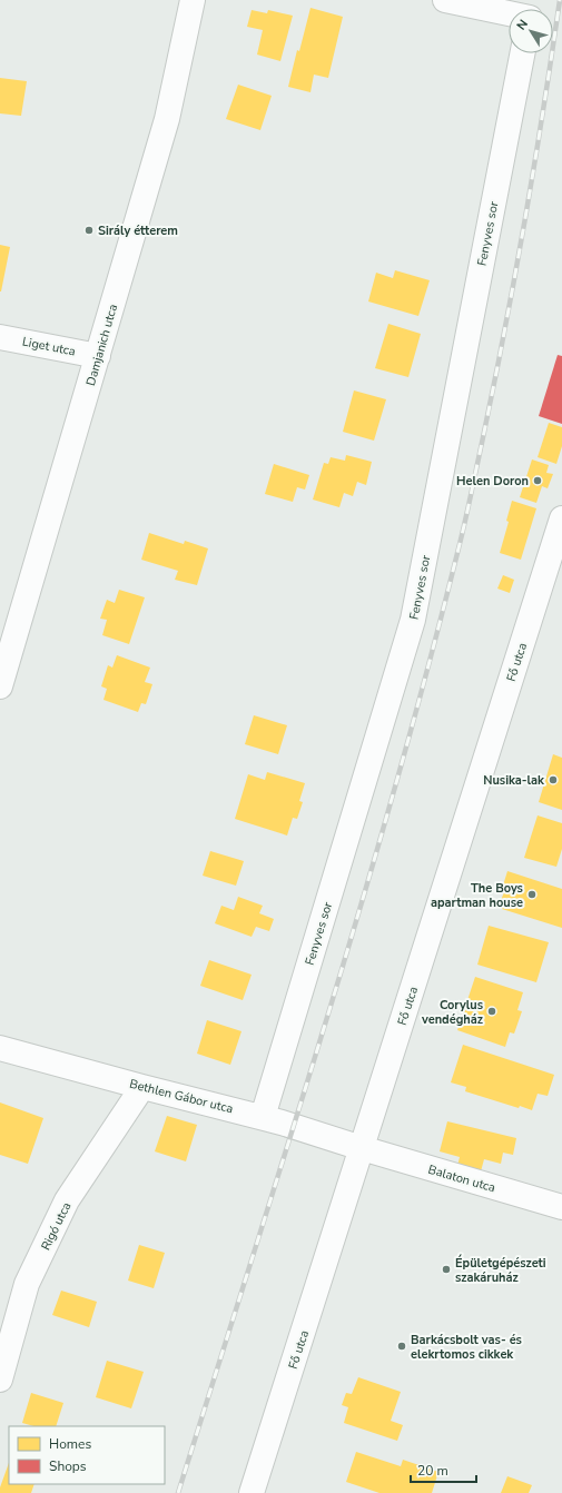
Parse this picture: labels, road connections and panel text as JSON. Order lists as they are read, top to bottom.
{
  "streets": {
    "street": [
      "Fenyves sor",
      "Damjanich utca",
      "Liget utca",
      "Fő utca",
      "Bethlen Gábor utca",
      "Balaton utca",
      "Rigó utca"
    ]
  },
  "crossings": [
    ["Fenyves sor", "Bethlen Gábor utca"],
    ["Damjanich utca", "Liget utca"],
    ["Fő utca", "Bethlen Gábor utca"],
    ["Fő utca", "Balaton utca"],
    ["Bethlen Gábor utca", "Balaton utca"],
    ["Bethlen Gábor utca", "Rigó utca"]
  ],
  "places": [
    "Sirály étterem",
    "Helen Doron",
    "Nusika-lak",
    "The Boys apartman house",
    "Corylus vendégház",
    "Épületgépészeti szakáruház",
    "Barkácsbolt vas- és elekrtomos cikkek"
  ],
  "legend": ["Homes", "Shops"],
  "scale_bar": "20 m",
  "north": "top left"
}
